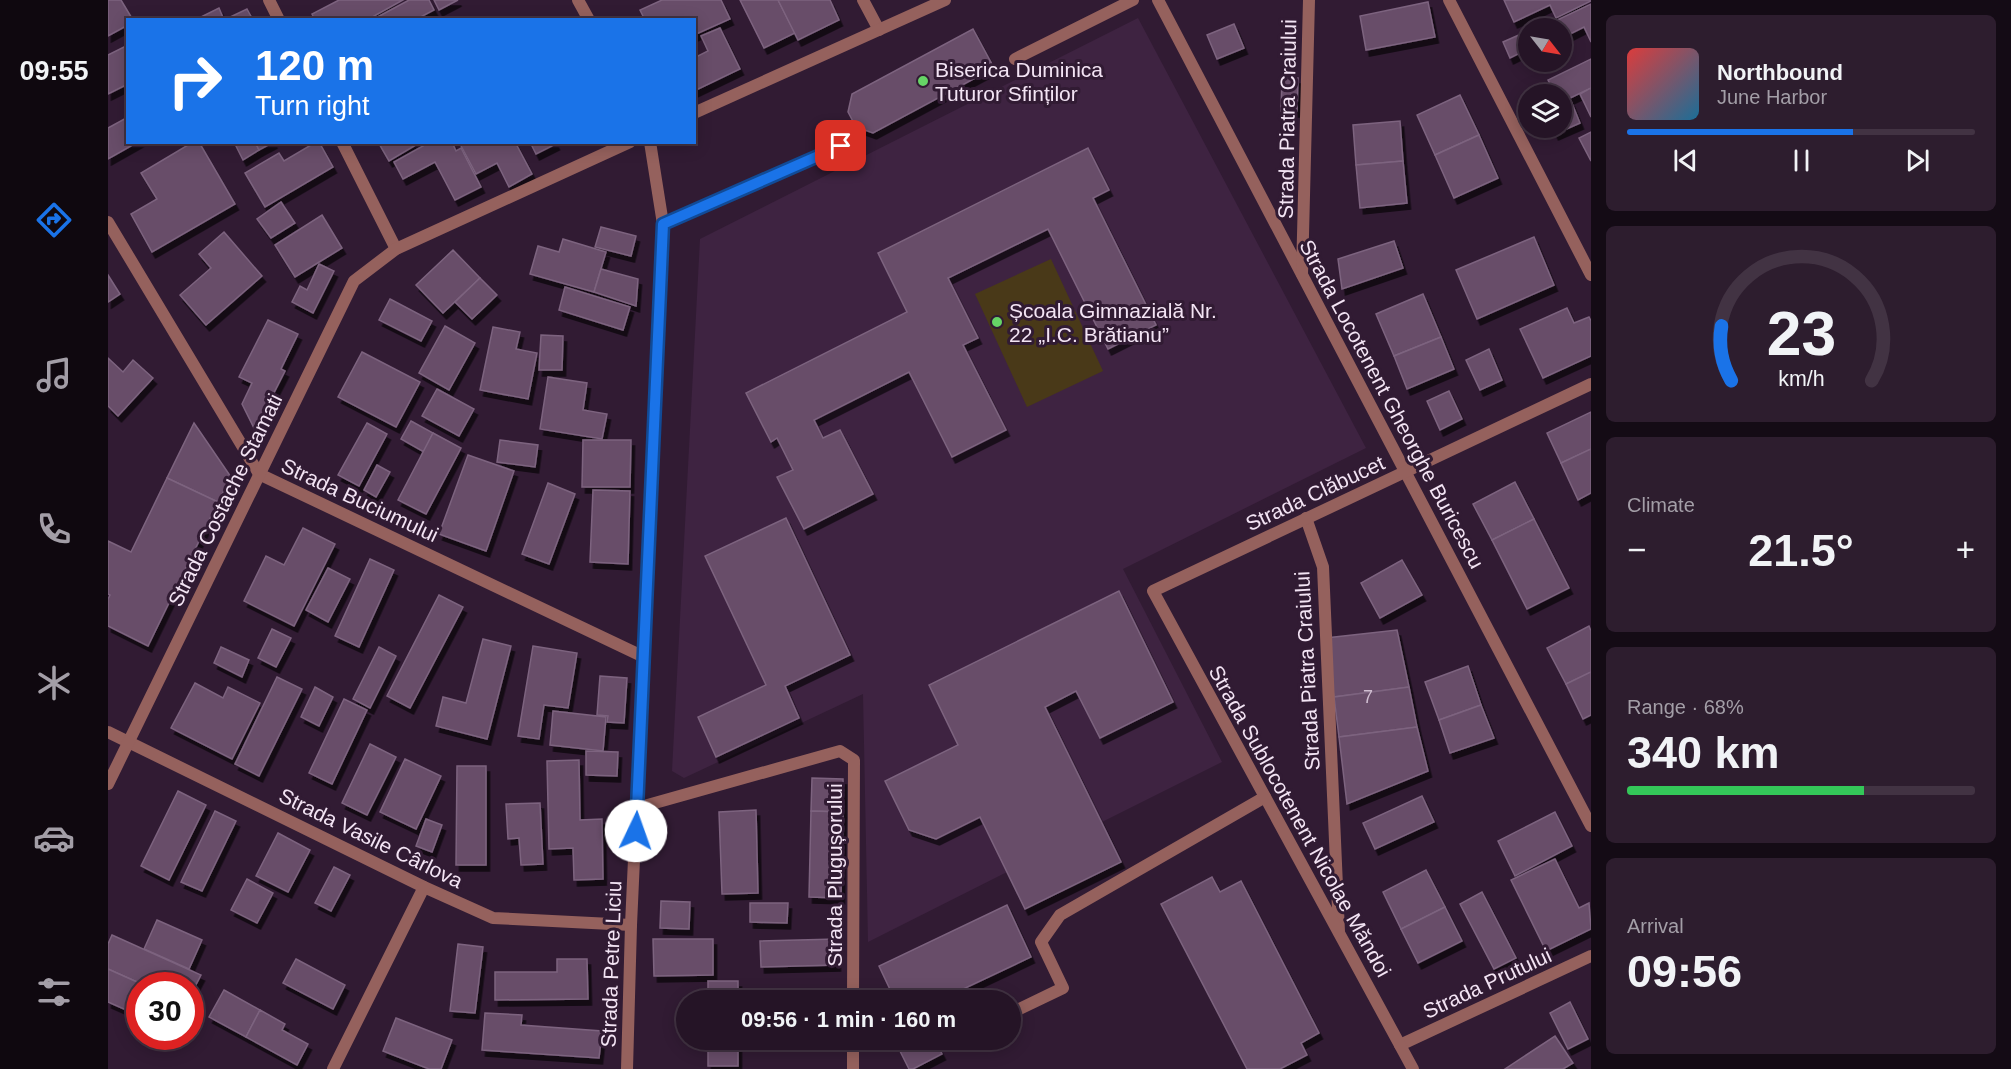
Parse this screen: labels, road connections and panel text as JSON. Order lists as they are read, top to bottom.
{
  "streets": {
    "street": [
      "Strada Piatra Craiului",
      "Strada Locotenent Gheorghe Buricescu",
      "Strada Clăbucet",
      "Strada Costache Stamati",
      "Strada Buciumului",
      "Strada Sublocotenent Nicolae Măndoi",
      "Strada Vasile Cârlova",
      "Strada Plugușorului",
      "Strada Petre Liciu",
      "Strada Prutului"
    ]
  },
  "crossings": [
    ["Strada Piatra Craiului", "Strada Locotenent Gheorghe Buricescu"],
    ["Strada Piatra Craiului", "Strada Clăbucet"],
    ["Strada Piatra Craiului", "Strada Sublocotenent Nicolae Măndoi"],
    ["Strada Locotenent Gheorghe Buricescu", "Strada Clăbucet"],
    ["Strada Clăbucet", "Strada Sublocotenent Nicolae Măndoi"],
    ["Strada Costache Stamati", "Strada Buciumului"],
    ["Strada Costache Stamati", "Strada Vasile Cârlova"],
    ["Strada Buciumului", "Strada Petre Liciu"],
    ["Strada Sublocotenent Nicolae Măndoi", "Strada Prutului"],
    ["Strada Vasile Cârlova", "Strada Petre Liciu"],
    ["Strada Plugușorului", "Strada Petre Liciu"]
  ],
  "places": ["Biserica Duminica Tuturor Sfinților", "Școala Gimnazială Nr. 22 „I.C. Brătianu”"],
  "house_numbers": ["7"],
  "north": "bottom right",
  "page": {
    "tabs": "09:55",
    "turn": ["120 m", "Turn right"],
    "song": ["Northbound", "June Harbor"],
    "tile": [
      "Climate",
      ["Range · 68%", "340 km"],
      ["Arrival", "09:56"]
    ],
    "heat": ["−", "21.5°", "+"],
    "limit": "30",
    "trip": "09:56 · 1 min · 160 m",
    "gauge": ["23", "km/h"]
  }
}
